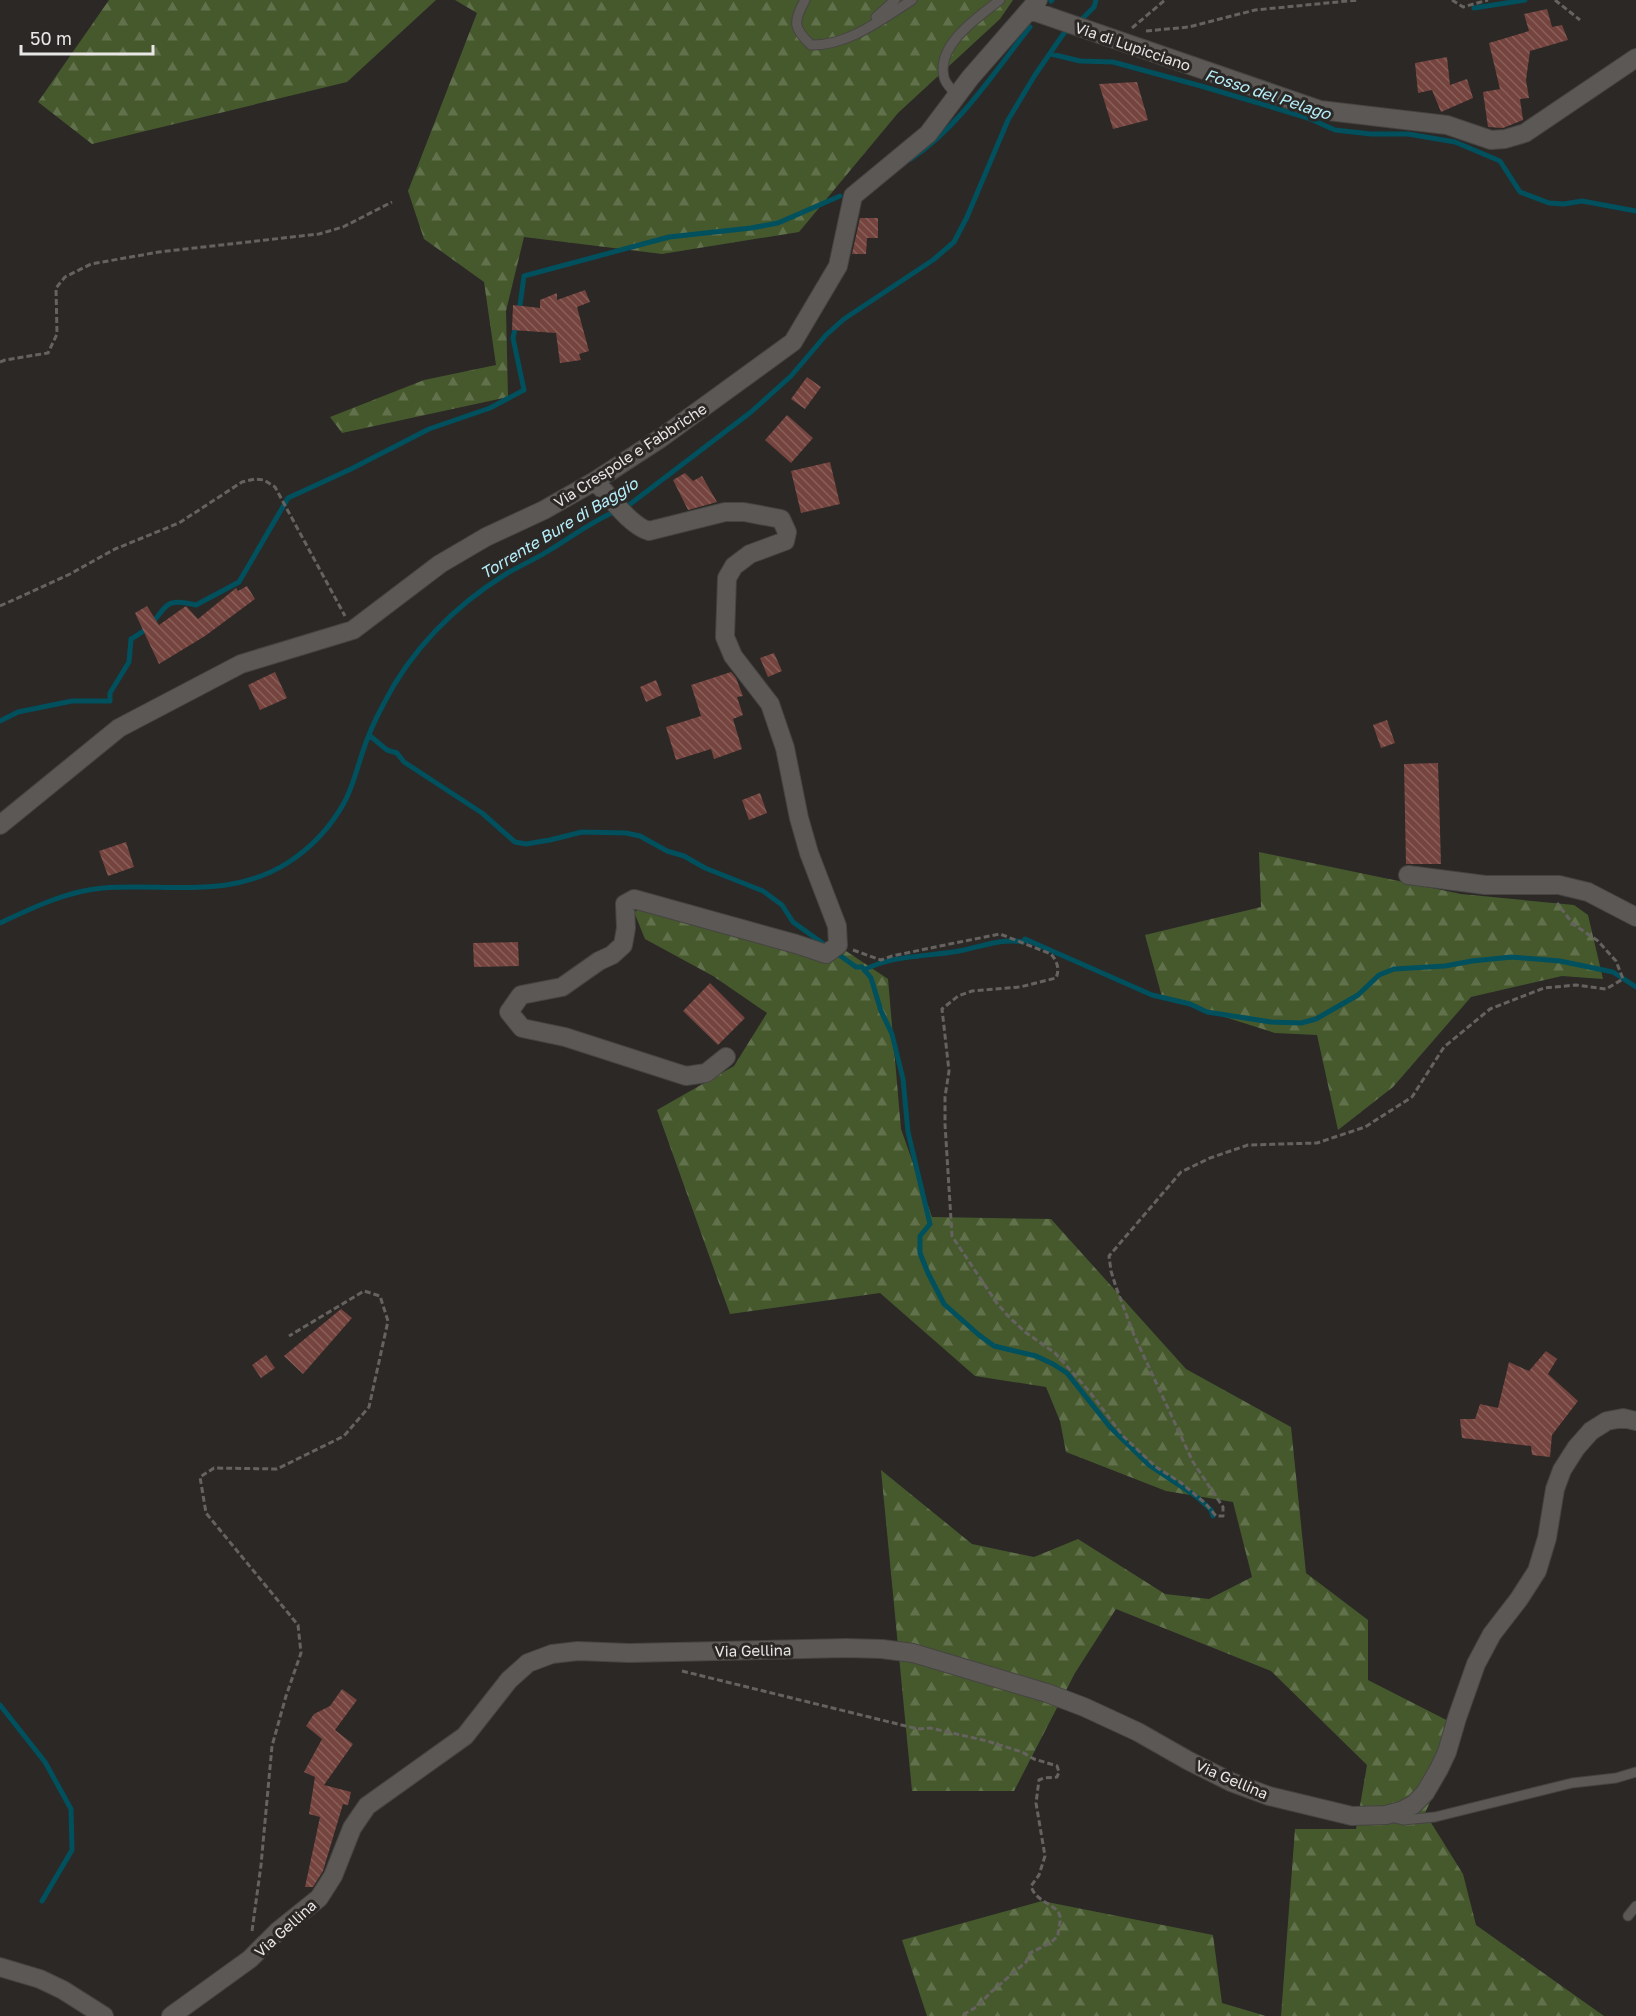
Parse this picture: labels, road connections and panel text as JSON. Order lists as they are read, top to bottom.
{
  "streets": {
    "street": ["Via di Lupicciano", "Via Crespole e Fabbriche", "Via Gellina"]
  },
  "crossings": [
    ["Via di Lupicciano", "Via Crespole e Fabbriche"]
  ],
  "water": ["Fosso del Pelago", "Torrente Bure di Baggio"],
  "scale_bar": "50 m"
}
